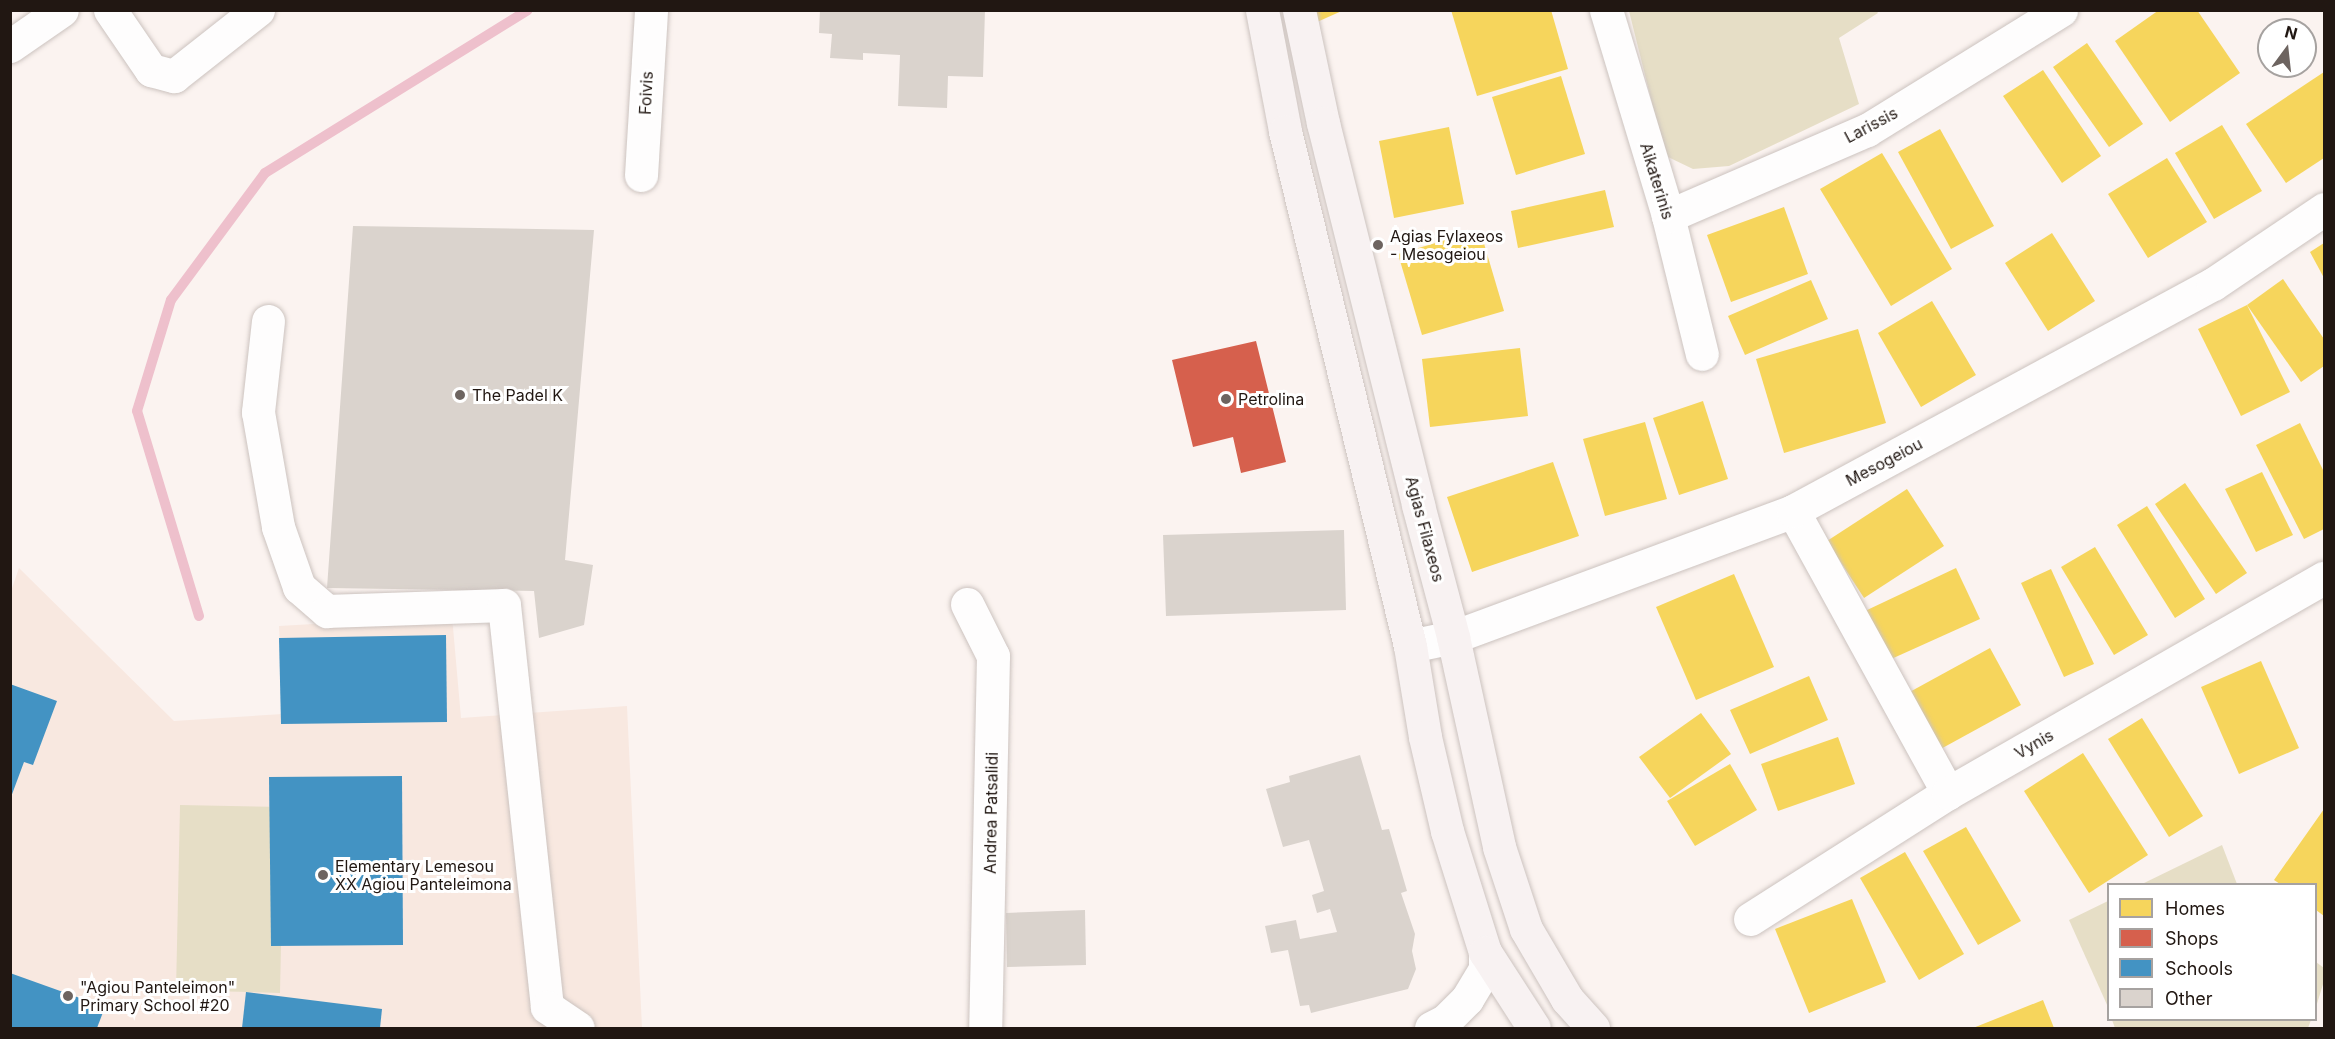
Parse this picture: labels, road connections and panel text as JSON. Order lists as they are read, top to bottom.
{
  "streets": {
    "main road": ["Agias Filaxeos"],
    "street": [
      "Foivis",
      "Larissis",
      "Aikaterinis",
      "Mesogeiou",
      "Vynis",
      "Andrea Patsalidi"
    ]
  },
  "crossings": [
    ["Larissis", "Aikaterinis"],
    ["Mesogeiou", "Agias Filaxeos"]
  ],
  "places": [
    "Agias Fylaxeos - Mesogeiou",
    "The Padel K",
    "Petrolina",
    "Elementary Lemesou XX Agiou Panteleimona",
    "\"Agiou Panteleimon\" Primary School #20"
  ],
  "legend": [
    "Homes",
    "Shops",
    "Schools",
    "Other"
  ],
  "north": "top"
}
